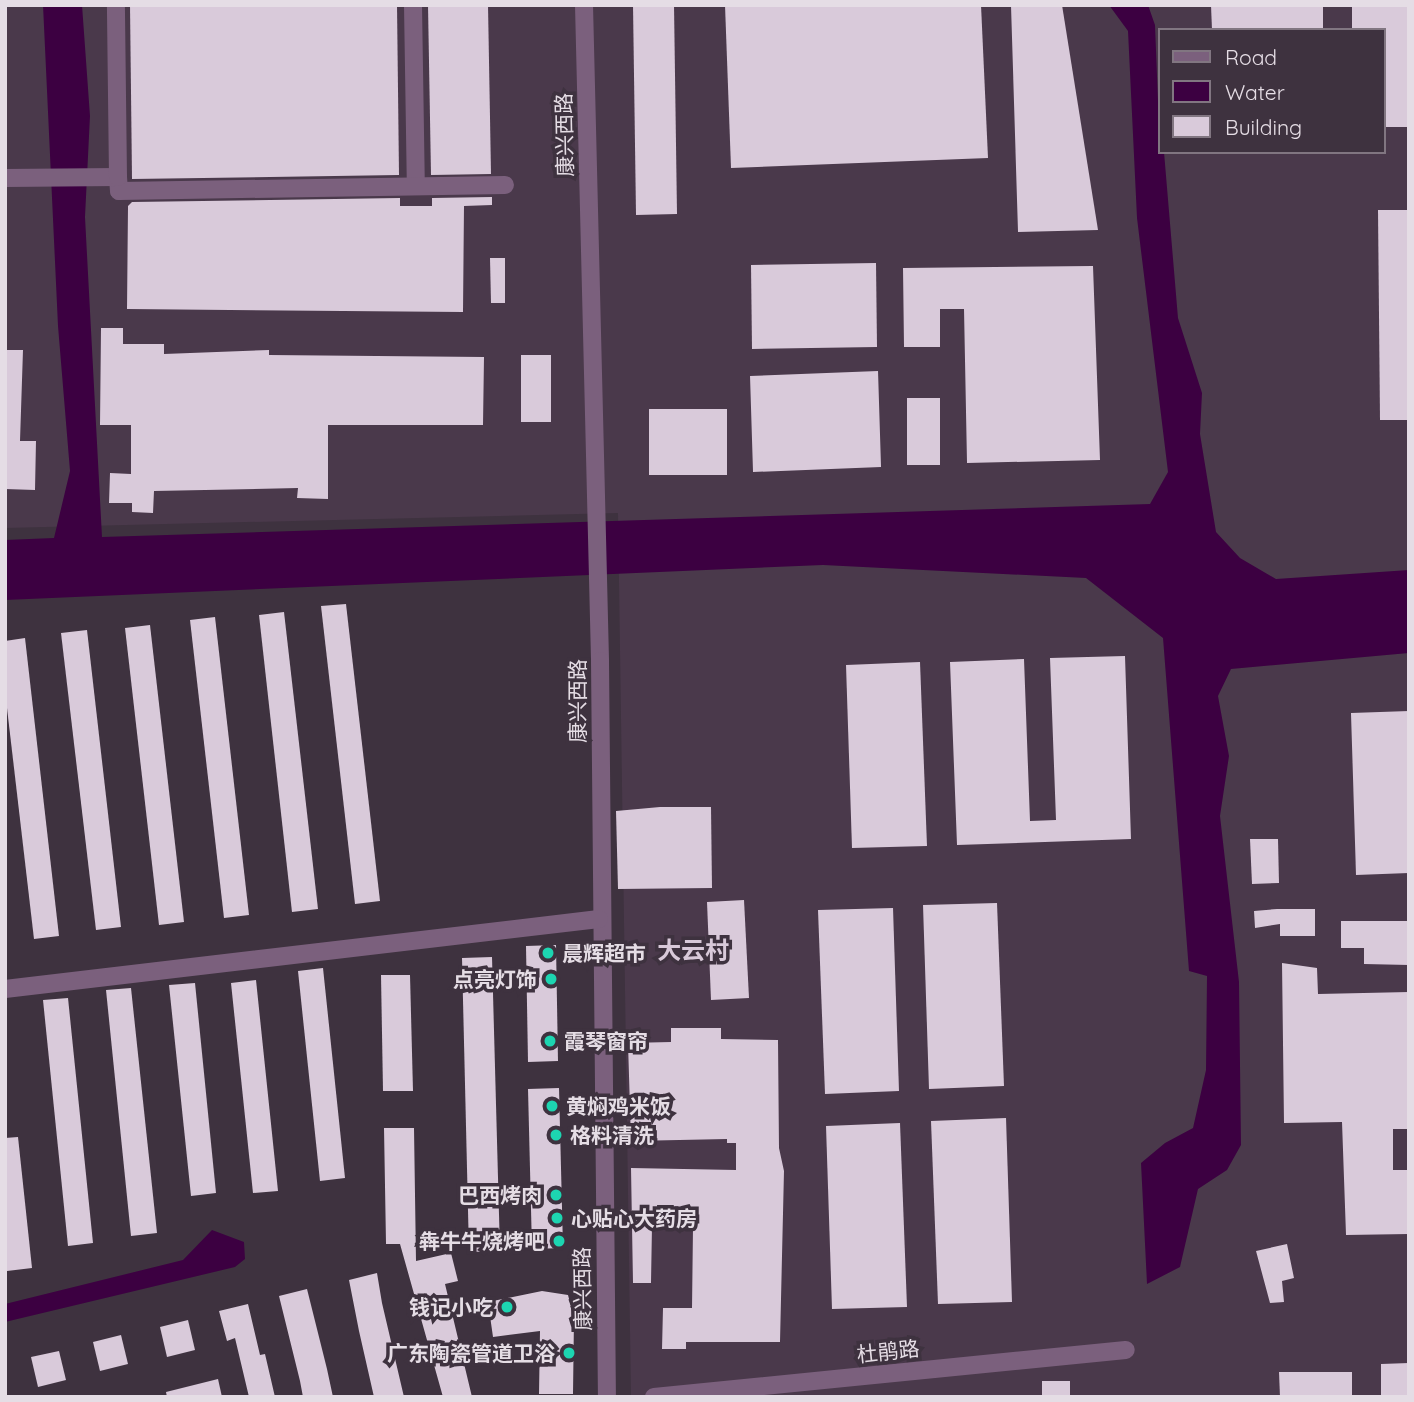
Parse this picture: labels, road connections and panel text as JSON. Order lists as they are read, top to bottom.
{
  "streets": {
    "street": ["康兴西路", "杜鹃路"]
  },
  "districts": ["大云村"],
  "places": [
    "晨辉超市",
    "点亮灯饰",
    "霞琴窗帘",
    "黄焖鸡米饭",
    "格料清洗",
    "巴西烤肉",
    "心贴心大药房",
    "犇牛牛烧烤吧",
    "钱记小吃",
    "广东陶瓷管道卫浴"
  ],
  "legend": ["Road", "Water", "Building"]
}
